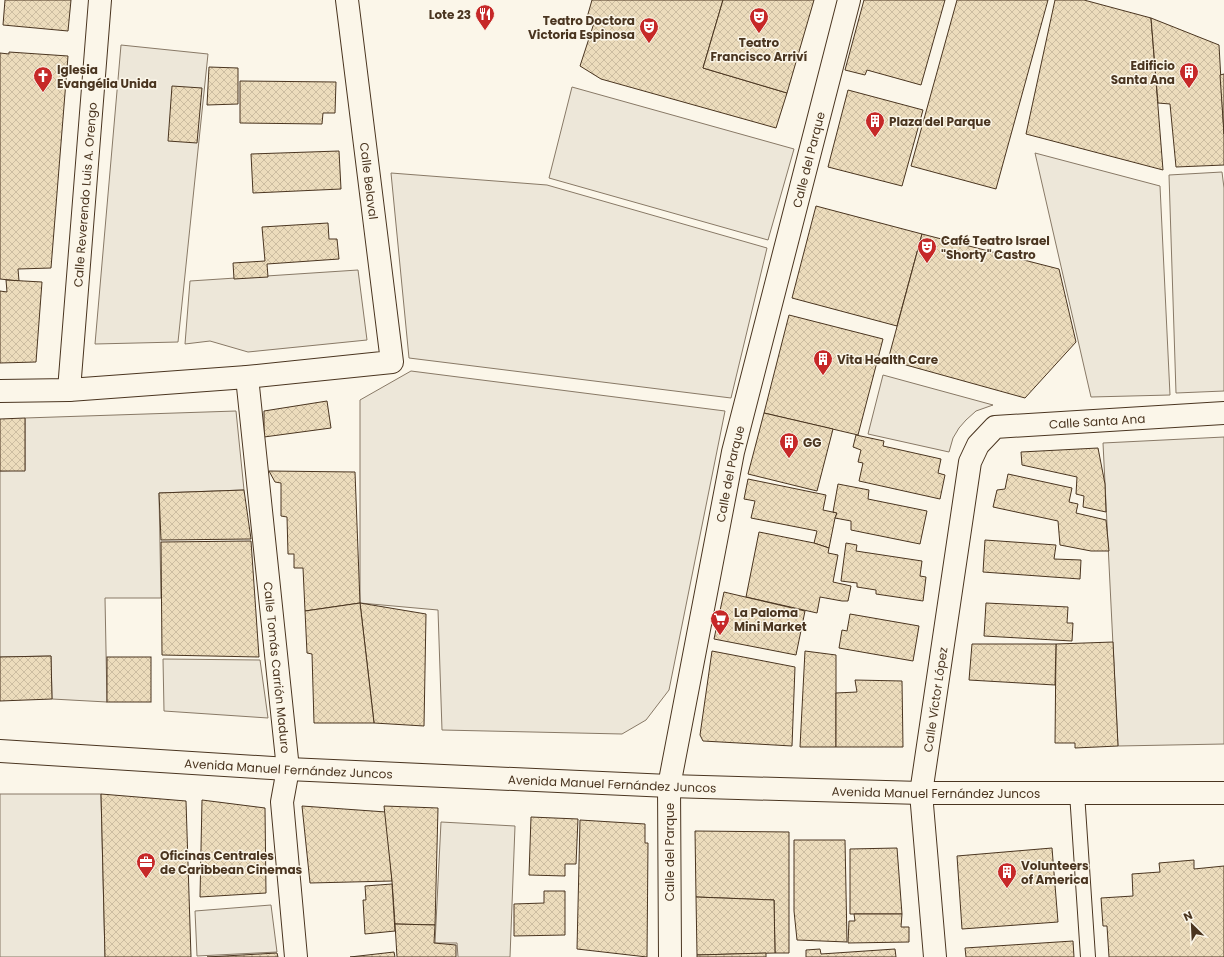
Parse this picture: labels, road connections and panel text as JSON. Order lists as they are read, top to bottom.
{
  "streets": {
    "street": [
      "Calle del Parque",
      "Calle Belaval",
      "Calle Reverendo Luis A. Orengo",
      "Calle Santa Ana",
      "Calle Tomás Carrión Maduro",
      "Calle Víctor López",
      "Avenida Manuel Fernández Juncos"
    ]
  },
  "crossings": [
    ["Calle del Parque", "Avenida Manuel Fernández Juncos"],
    ["Calle Belaval", "Calle Tomás Carrión Maduro"],
    ["Calle Santa Ana", "Calle Víctor López"],
    ["Calle Tomás Carrión Maduro", "Avenida Manuel Fernández Juncos"],
    ["Calle Víctor López", "Avenida Manuel Fernández Juncos"]
  ],
  "places": {
    "restaurant": ["Lote 23"],
    "theatre": ["Teatro Francisco Arriví", "Teatro Doctora Victoria Espinosa", "Café Teatro Israel \"Shorty\" Castro"],
    "building": [
      "Edificio Santa Ana",
      "Plaza del Parque",
      "Vita Health Care",
      "GG",
      "Volunteers of America"
    ],
    "church": ["Iglesia Evangélia Unida"],
    "supermarket": ["La Paloma Mini Market"],
    "office": ["Oficinas Centrales de Caribbean Cinemas"]
  },
  "north": "top left"
}
